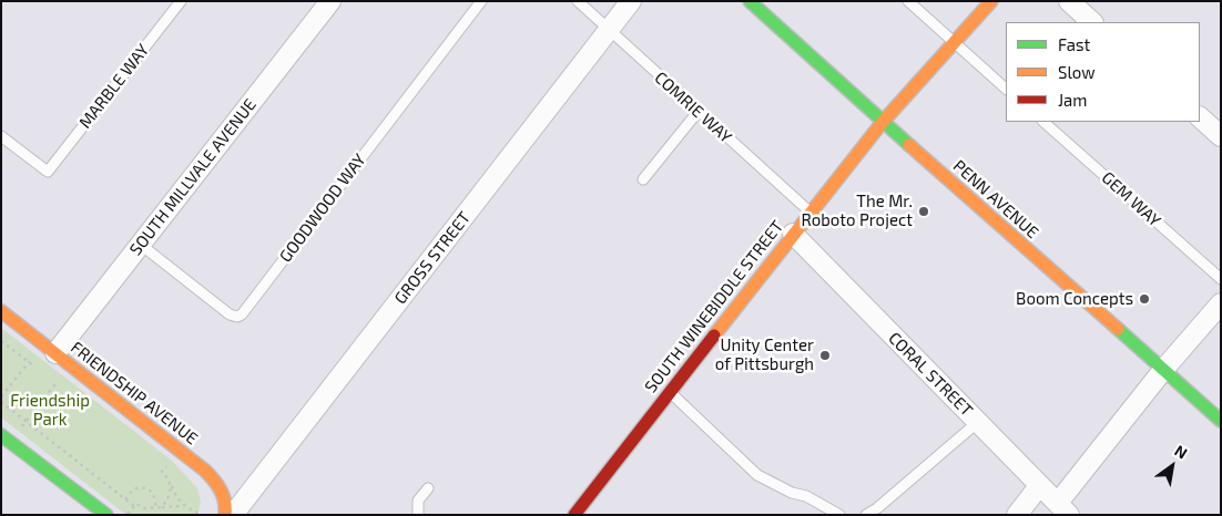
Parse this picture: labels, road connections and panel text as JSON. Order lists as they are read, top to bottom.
{
  "streets": {
    "street": [
      "SOUTH MILLVALE AVENUE",
      "PENN AVENUE",
      "GROSS STREET",
      "SOUTH WINEBIDDLE STREET",
      "CORAL STREET",
      "FRIENDSHIP AVENUE"
    ],
    "lane": [
      "MARBLE WAY",
      "COMRIE WAY",
      "GEM WAY",
      "GOODWOOD WAY"
    ]
  },
  "crossings": [
    ["COMRIE WAY", "GROSS STREET"],
    ["COMRIE WAY", "SOUTH WINEBIDDLE STREET"],
    ["SOUTH MILLVALE AVENUE", "GOODWOOD WAY"],
    ["SOUTH MILLVALE AVENUE", "FRIENDSHIP AVENUE"],
    ["PENN AVENUE", "SOUTH WINEBIDDLE STREET"],
    ["SOUTH WINEBIDDLE STREET", "CORAL STREET"]
  ],
  "parks": ["Friendship Park"],
  "places": ["The Mr. Roboto Project", "Boom Concepts", "Unity Center of Pittsburgh"],
  "legend": ["Fast", "Slow", "Jam"],
  "north": "top right"
}
